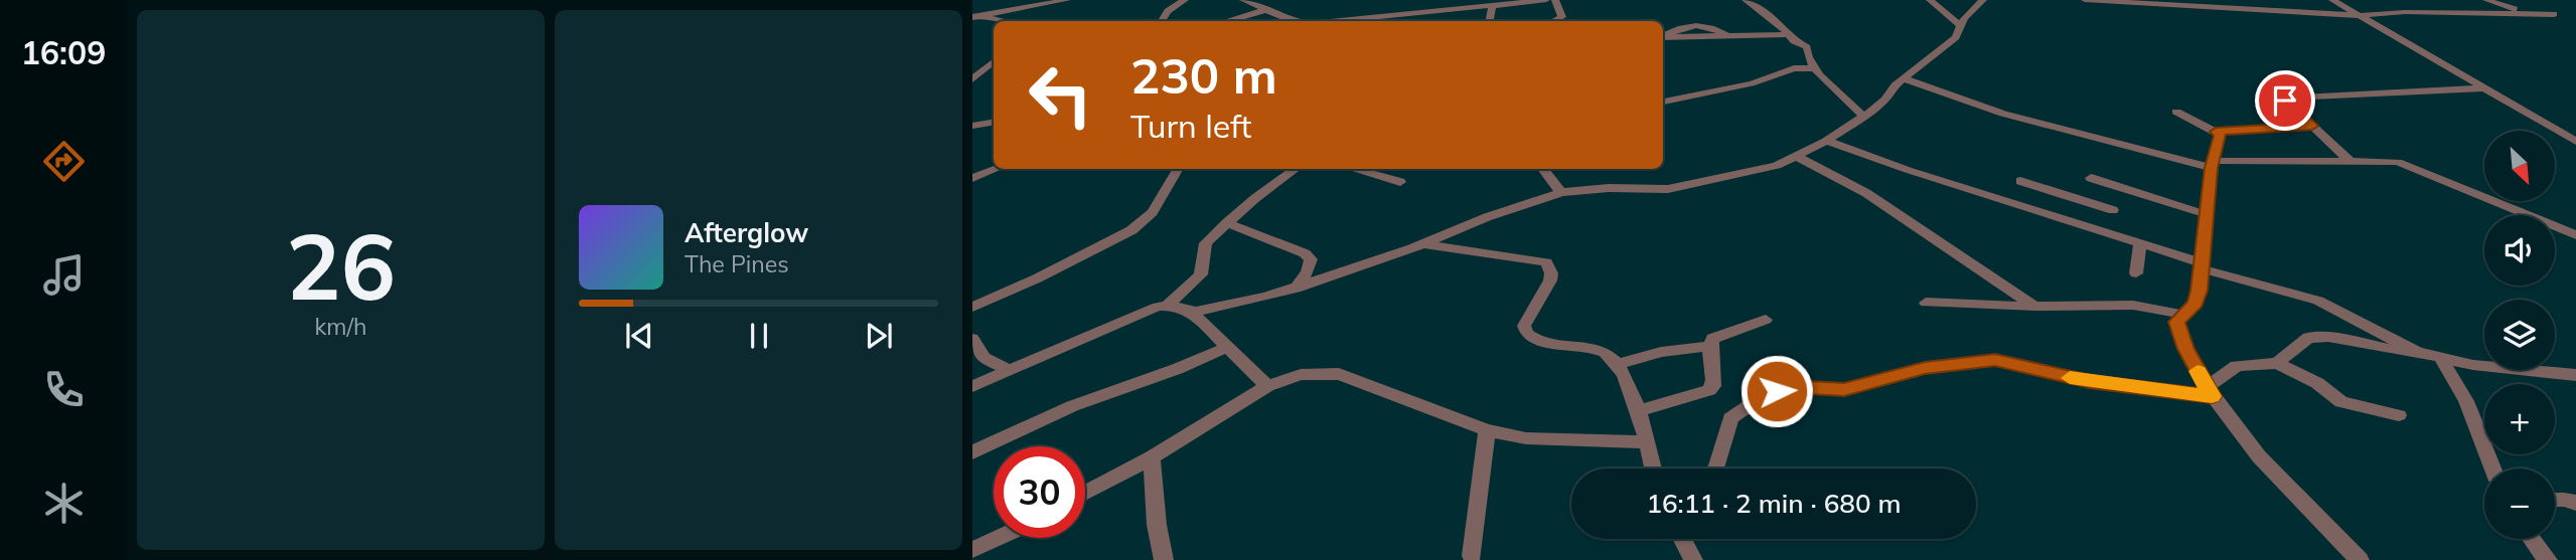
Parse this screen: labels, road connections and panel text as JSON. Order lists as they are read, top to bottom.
{
  "north": "bottom right",
  "page": {
    "tabs": "16:09",
    "tile": ["26", "km/h"],
    "turn": ["230 m", "Turn left"],
    "map_buttons": ["+", "−"],
    "song": ["Afterglow", "The Pines"],
    "limit": "30",
    "trip": "16:11 · 2 min · 680 m"
  }
}
